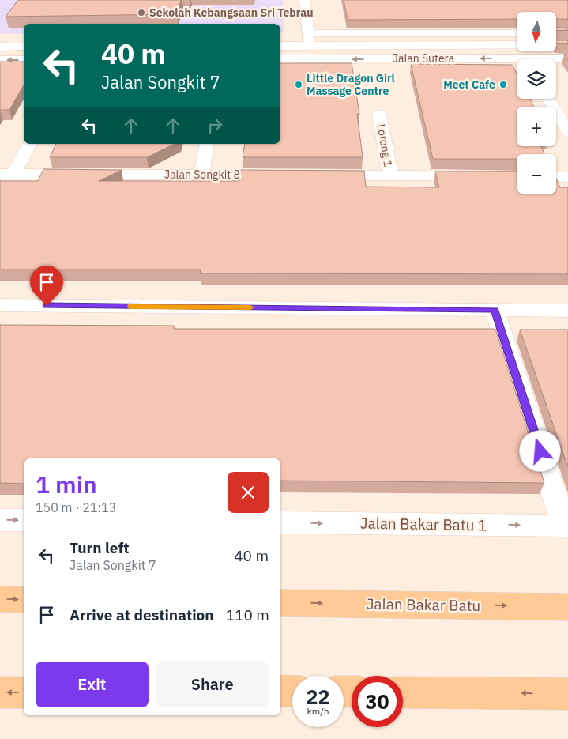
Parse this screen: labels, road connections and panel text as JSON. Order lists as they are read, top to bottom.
{
  "streets": {
    "main road": ["Jalan Bakar Batu"],
    "street": [
      "Jalan Sutera",
      "Lorong 1",
      "Jalan Songkit 8",
      "Jalan Bakar Batu 1"
    ]
  },
  "one_way": ["Jalan Bakar Batu 1"],
  "places": ["Sekolah Kebangsaan Sri Tebrau", "Little Dragon Girl Massage Centre", "Meet Cafe"],
  "north": "bottom",
  "page": {
    "map_buttons": ["+", "−"],
    "turn": ["40 m", "Jalan Songkit 7"],
    "heading": ["1 min", "150 m · 21:13"],
    "list": [
      {
        "name": "Turn left",
        "note": "Jalan Songkit 7",
        "value": "40 m"
      },
      {
        "name": "Arrive at destination",
        "value": "110 m"
      }
    ],
    "buttons": ["Exit", "Share"],
    "speed": "22 km/h",
    "limit": "30"
  }
}
